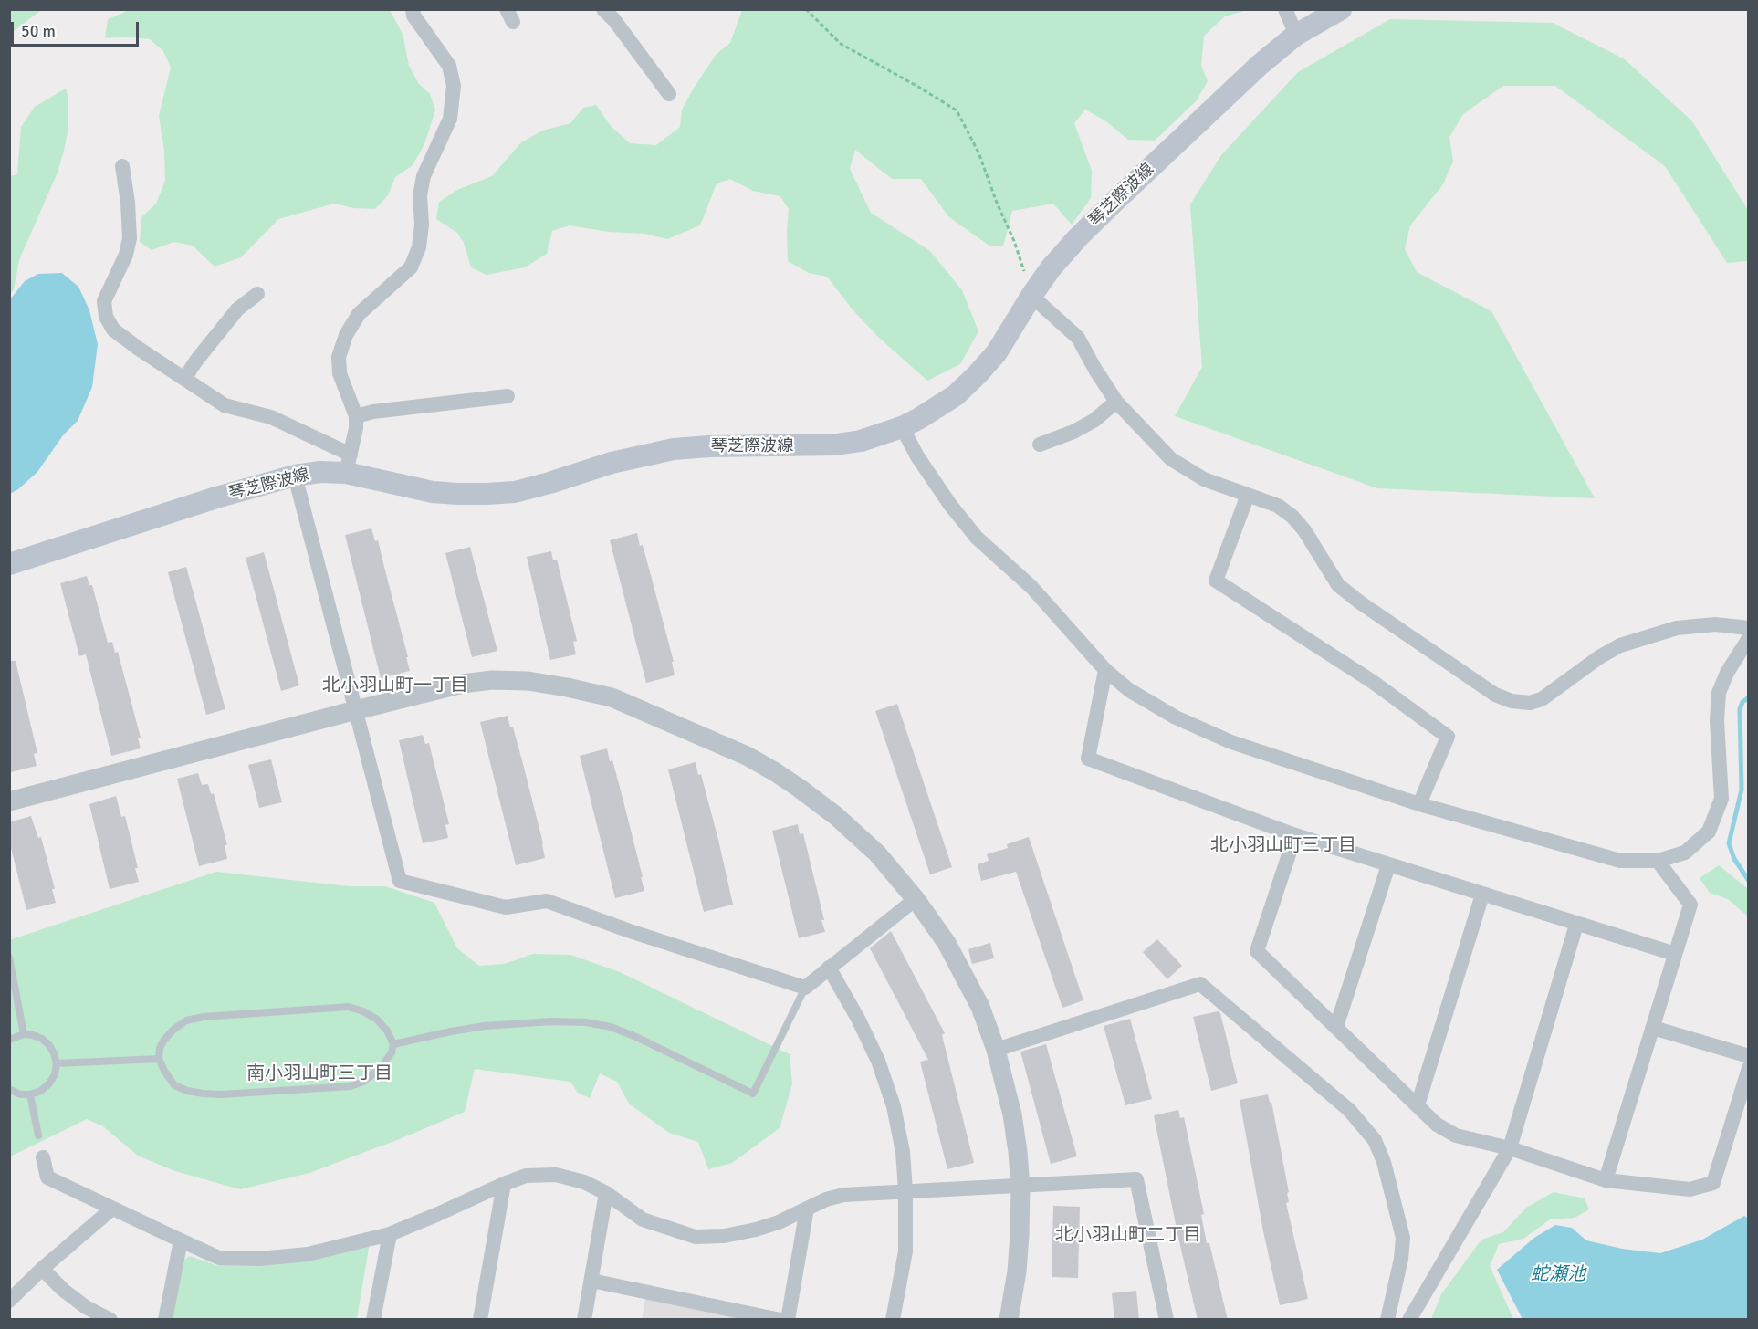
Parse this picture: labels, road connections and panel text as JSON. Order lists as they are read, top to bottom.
{
  "streets": {
    "main road": ["琴芝際波線"]
  },
  "districts": [
    "北小羽山町一丁目",
    "北小羽山町三丁目",
    "南小羽山町三丁目",
    "北小羽山町二丁目"
  ],
  "water": ["蛇瀬池"],
  "scale_bar": "50 m"
}
